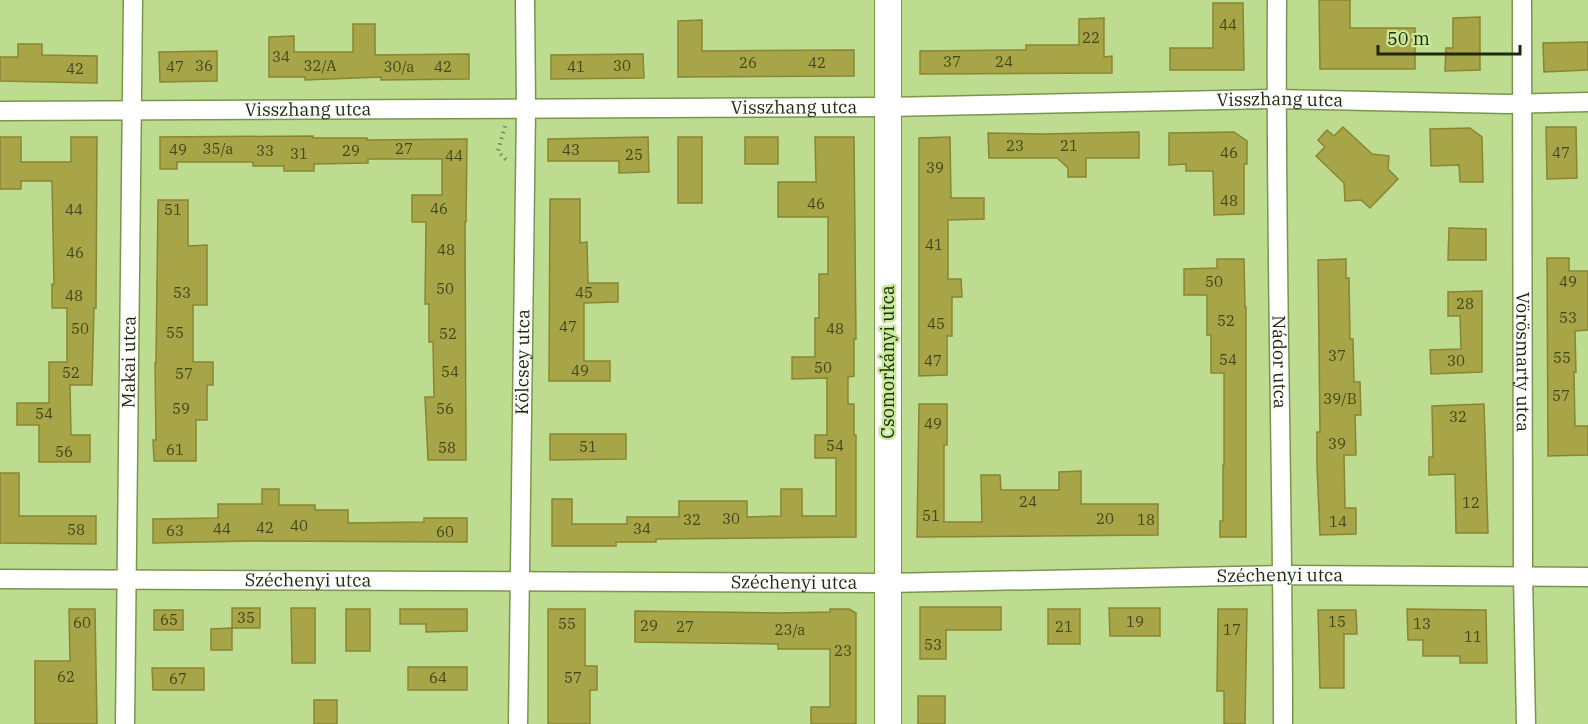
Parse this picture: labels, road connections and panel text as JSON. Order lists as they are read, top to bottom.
{
  "streets": {
    "street": [
      "Visszhang utca",
      "Makai utca",
      "Kölcsey utca",
      "Csomorkányi utca",
      "Nádor utca",
      "Vörösmarty utca",
      "Széchenyi utca"
    ]
  },
  "crossings": [
    ["Visszhang utca", "Makai utca"],
    ["Visszhang utca", "Kölcsey utca"],
    ["Visszhang utca", "Csomorkányi utca"],
    ["Visszhang utca", "Nádor utca"],
    ["Visszhang utca", "Vörösmarty utca"],
    ["Makai utca", "Széchenyi utca"],
    ["Kölcsey utca", "Széchenyi utca"],
    ["Csomorkányi utca", "Széchenyi utca"],
    ["Nádor utca", "Széchenyi utca"],
    ["Vörösmarty utca", "Széchenyi utca"]
  ],
  "house_numbers": [
    "44",
    "22",
    "34",
    "37",
    "24",
    "26",
    "42",
    "36",
    "32/A",
    "30",
    "47",
    "30/a",
    "42",
    "41",
    "42",
    "23",
    "21",
    "35/a",
    "27",
    "49",
    "43",
    "33",
    "29",
    "46",
    "47",
    "31",
    "25",
    "44",
    "39",
    "48",
    "46",
    "46",
    "44",
    "51",
    "41",
    "48",
    "46",
    "50",
    "49",
    "50",
    "53",
    "45",
    "48",
    "28",
    "53",
    "52",
    "45",
    "47",
    "50",
    "48",
    "55",
    "52",
    "37",
    "55",
    "54",
    "47",
    "30",
    "50",
    "49",
    "54",
    "52",
    "57",
    "57",
    "39/B",
    "59",
    "56",
    "54",
    "32",
    "49",
    "39",
    "54",
    "51",
    "58",
    "61",
    "56",
    "24",
    "12",
    "51",
    "30",
    "20",
    "32",
    "18",
    "14",
    "40",
    "42",
    "44",
    "34",
    "58",
    "63",
    "60",
    "35",
    "65",
    "19",
    "15",
    "60",
    "55",
    "13",
    "29",
    "27",
    "21",
    "23/a",
    "17",
    "11",
    "53",
    "23",
    "62",
    "64",
    "57",
    "67"
  ],
  "scale_bar": "50 m"
}
